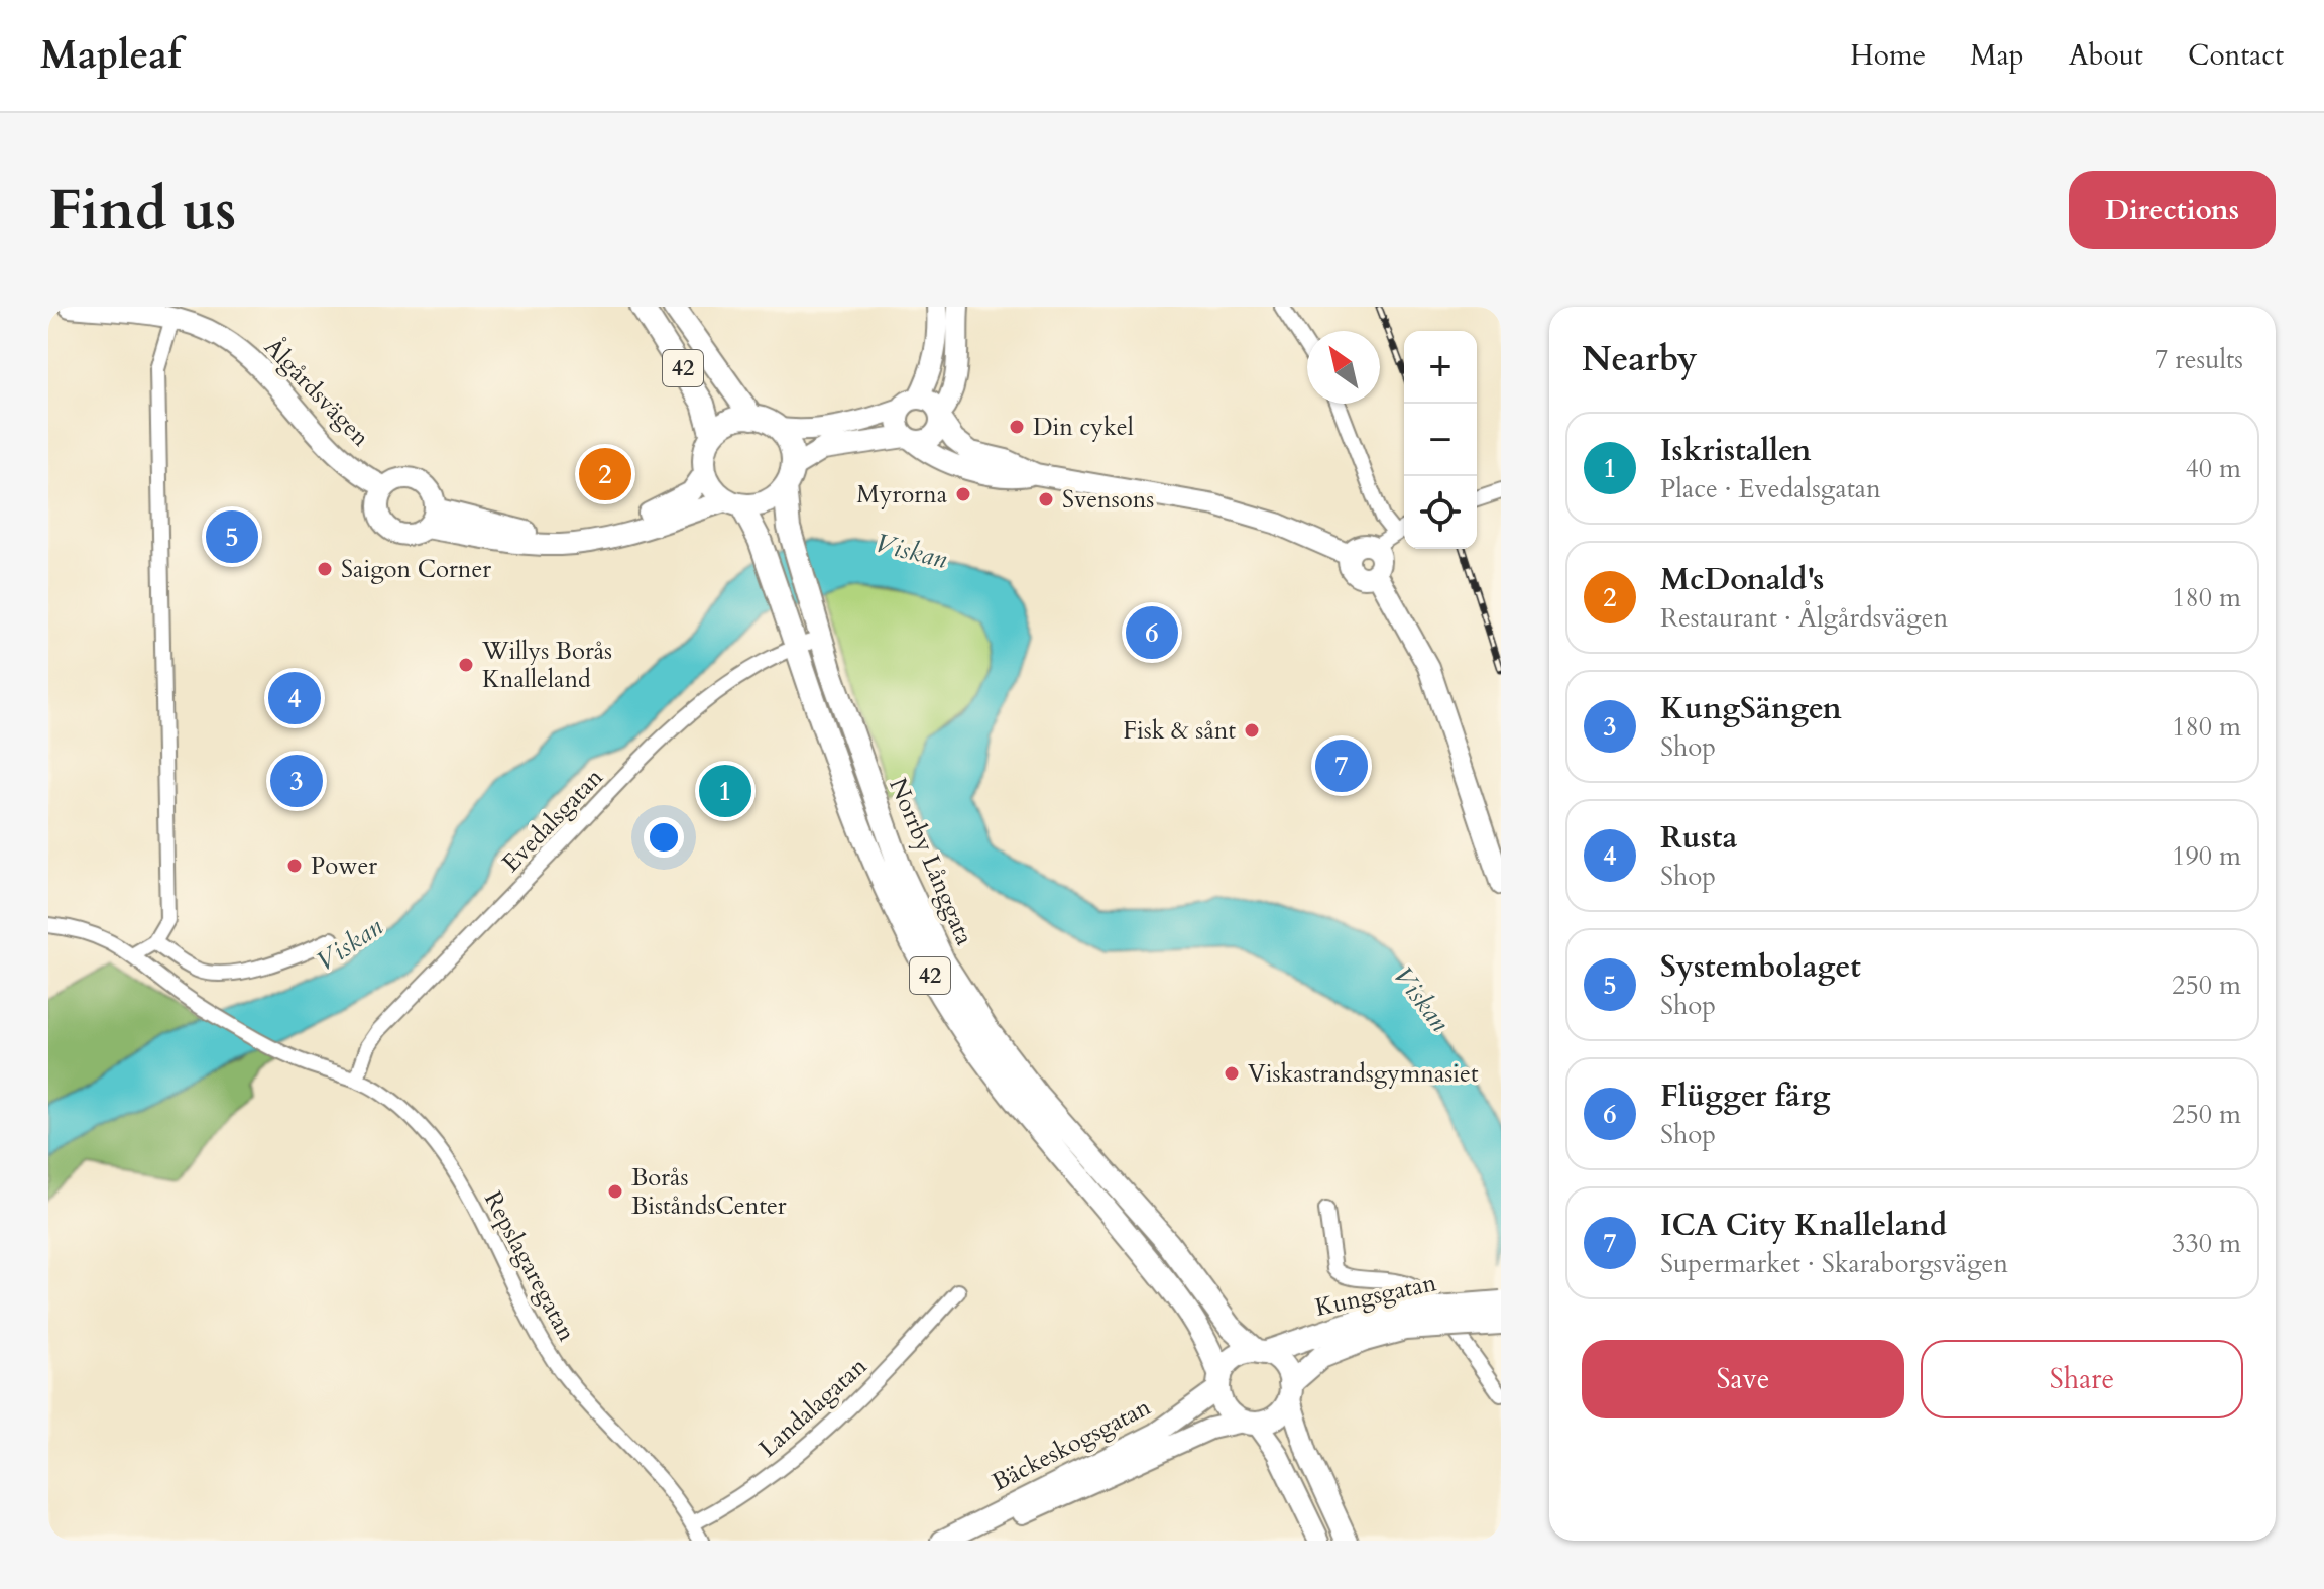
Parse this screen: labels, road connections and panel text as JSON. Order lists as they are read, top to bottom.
{
  "streets": {
    "main road": ["42", "Norrby Långgata", "Kungsgatan"],
    "street": [
      "Ålgårdsvägen",
      "Evedalsgatan",
      "Repslagaregatan",
      "Landalagatan",
      "Bäckeskogsgatan"
    ]
  },
  "crossings": [
    ["42", "Norrby Långgata"],
    ["42", "Kungsgatan"],
    ["42", "Bäckeskogsgatan"],
    ["Evedalsgatan", "Norrby Långgata"],
    ["Evedalsgatan", "Repslagaregatan"],
    ["Norrby Långgata", "Kungsgatan"],
    ["Norrby Långgata", "Bäckeskogsgatan"],
    ["Repslagaregatan", "Landalagatan"],
    ["Kungsgatan", "Bäckeskogsgatan"]
  ],
  "water": ["Viskan"],
  "places": [
    "Din cykel",
    "Myrorna",
    "Svensons",
    "Saigon Corner",
    "Willys Borås Knalleland",
    "Fisk & sånt",
    "Power",
    "Viskastrandsgymnasiet",
    "Borås BiståndsCenter"
  ],
  "north": "top left",
  "page": {
    "header": "Mapleaf",
    "nav": [
      "Home",
      "Map",
      "About",
      "Contact"
    ],
    "buttons": [
      "Directions",
      ["Save", "Share"]
    ],
    "title": "Find us",
    "heading": ["Nearby", "7 results"],
    "map_buttons": ["+", "−"],
    "list": [
      {
        "mark": "1",
        "name": "Iskristallen",
        "note": "Place · Evedalsgatan",
        "value": "40 m"
      },
      {
        "mark": "2",
        "name": "McDonald's",
        "note": "Restaurant · Ålgårdsvägen",
        "value": "180 m"
      },
      {
        "mark": "3",
        "name": "KungSängen",
        "note": "Shop",
        "value": "180 m"
      },
      {
        "mark": "4",
        "name": "Rusta",
        "note": "Shop",
        "value": "190 m"
      },
      {
        "mark": "5",
        "name": "Systembolaget",
        "note": "Shop",
        "value": "250 m"
      },
      {
        "mark": "6",
        "name": "Flügger färg",
        "note": "Shop",
        "value": "250 m"
      },
      {
        "mark": "7",
        "name": "ICA City Knalleland",
        "note": "Supermarket · Skaraborgsvägen",
        "value": "330 m"
      }
    ],
    "pins": [
      "2",
      "5",
      "6",
      "4",
      "7",
      "3",
      "1"
    ]
  }
}
